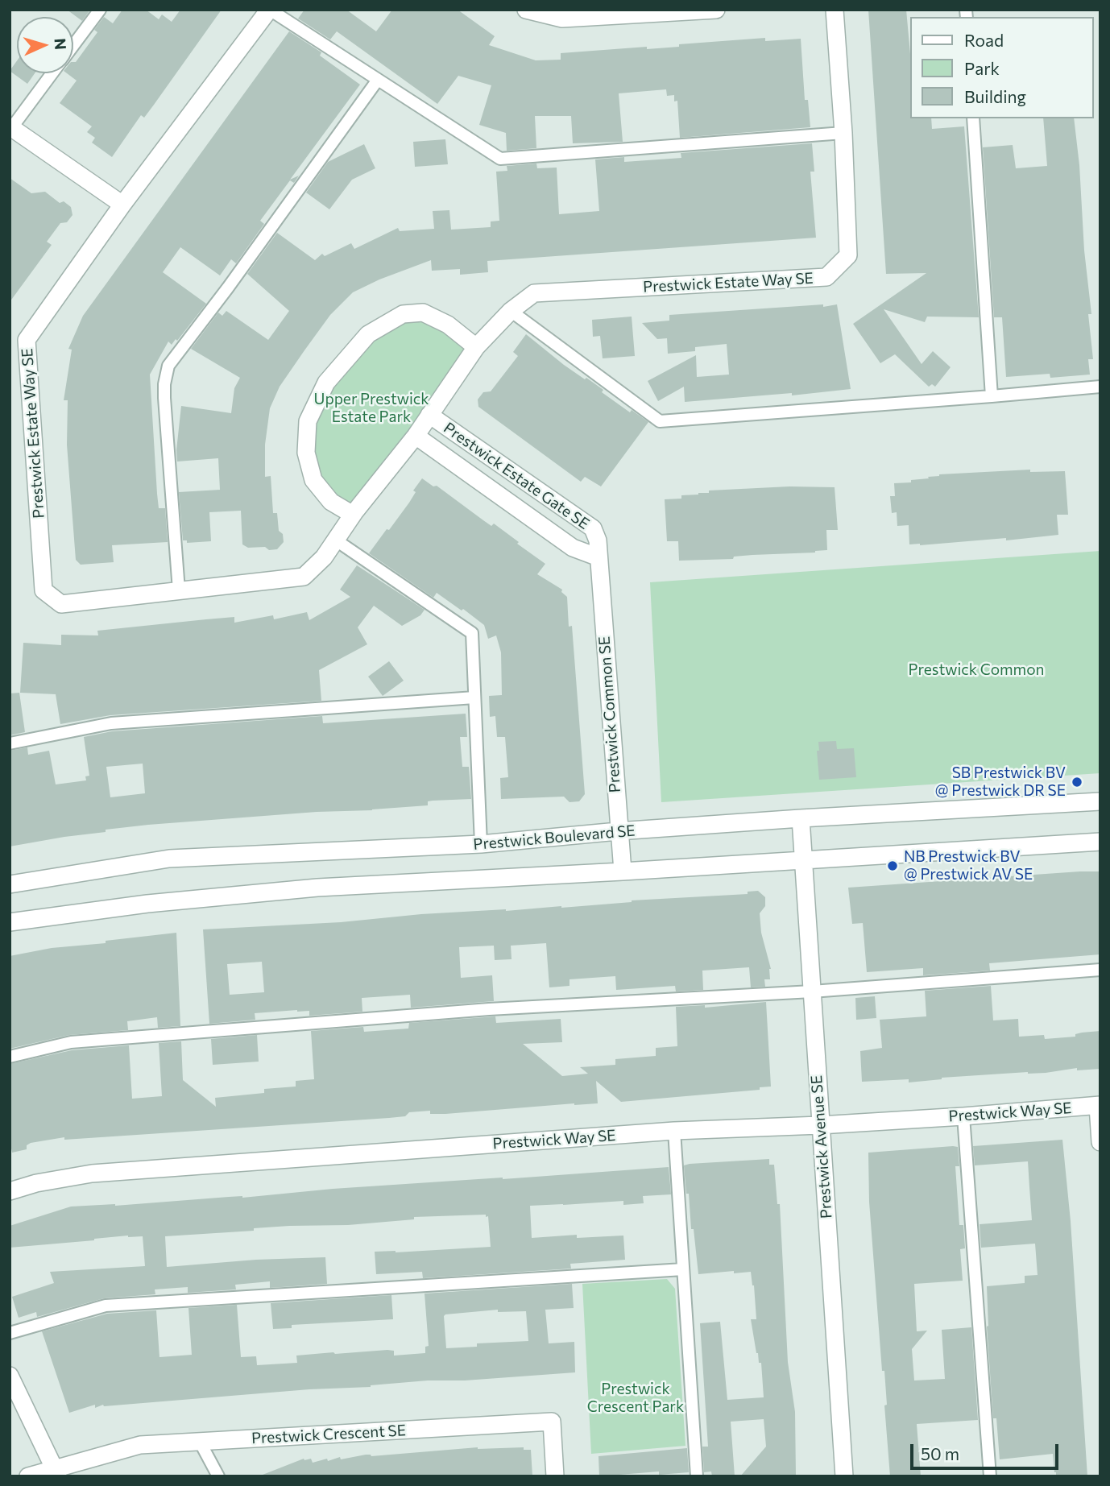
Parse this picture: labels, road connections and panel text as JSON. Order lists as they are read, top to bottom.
{
  "streets": {
    "street": [
      "Prestwick Estate Way SE",
      "Prestwick Estate Gate SE",
      "Prestwick Common SE",
      "Prestwick Boulevard SE",
      "Prestwick Way SE",
      "Prestwick Avenue SE",
      "Prestwick Crescent SE"
    ]
  },
  "crossings": [
    ["Prestwick Estate Way SE", "Prestwick Estate Gate SE"],
    ["Prestwick Estate Gate SE", "Prestwick Common SE"],
    ["Prestwick Common SE", "Prestwick Boulevard SE"],
    ["Prestwick Boulevard SE", "Prestwick Avenue SE"],
    ["Prestwick Way SE", "Prestwick Avenue SE"]
  ],
  "parks": ["Upper Prestwick Estate Park", "Prestwick Common", "Prestwick Crescent Park"],
  "places": ["SB Prestwick BV @ Prestwick DR SE", "NB Prestwick BV @ Prestwick AV SE"],
  "legend": ["Road", "Park", "Building"],
  "scale_bar": "50 m",
  "north": "right"
}
